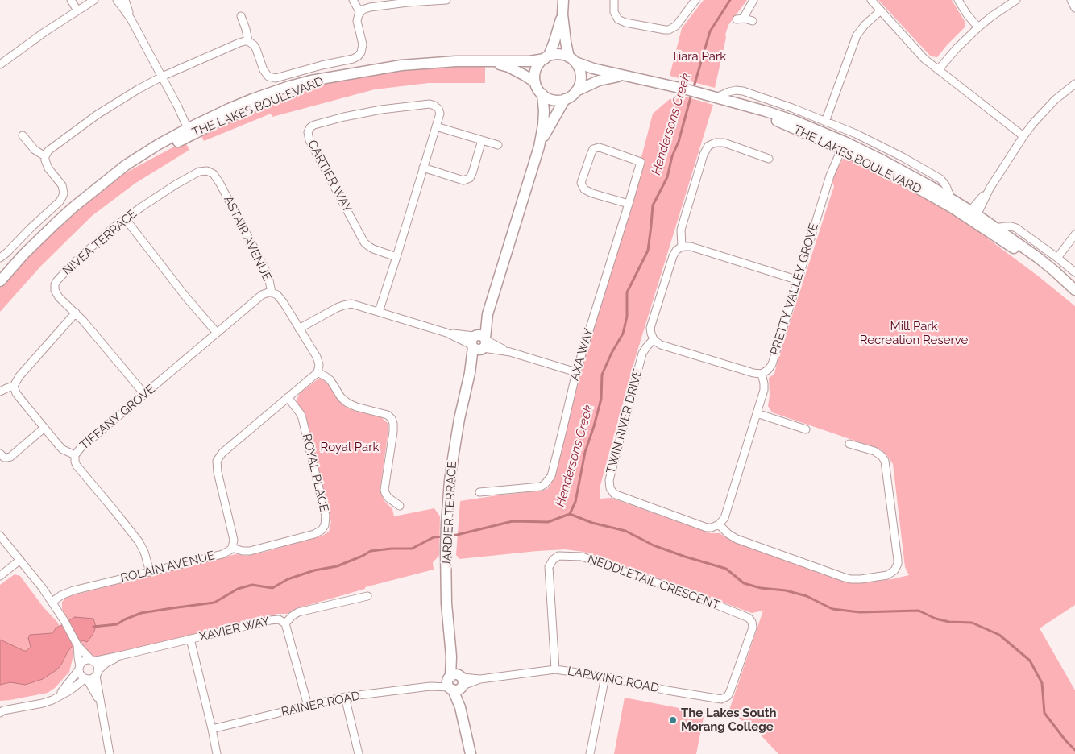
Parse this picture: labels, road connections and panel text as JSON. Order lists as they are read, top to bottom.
{
  "streets": {
    "street": [
      "THE LAKES BOULEVARD",
      "CARTIER WAY",
      "ASTAIR AVENUE",
      "NIVEA TERRACE",
      "PRETTY VALLEY GROVE",
      "AXA WAY",
      "TIFFANY GROVE",
      "TWIN RIVER DRIVE",
      "ROYAL PLACE",
      "JARDIER TERRACE",
      "ROLAIN AVENUE",
      "NEDDLETAIL CRESCENT",
      "XAVIER WAY",
      "LAPWING ROAD",
      "RAINER ROAD"
    ]
  },
  "crossings": [
    ["THE LAKES BOULEVARD", "PRETTY VALLEY GROVE"],
    ["THE LAKES BOULEVARD", "JARDIER TERRACE"],
    ["ASTAIR AVENUE", "NIVEA TERRACE"],
    ["ASTAIR AVENUE", "TIFFANY GROVE"],
    ["NIVEA TERRACE", "TIFFANY GROVE"],
    ["TIFFANY GROVE", "ROLAIN AVENUE"],
    ["ROYAL PLACE", "ROLAIN AVENUE"],
    ["JARDIER TERRACE", "LAPWING ROAD"],
    ["JARDIER TERRACE", "RAINER ROAD"],
    ["NEDDLETAIL CRESCENT", "LAPWING ROAD"],
    ["LAPWING ROAD", "RAINER ROAD"]
  ],
  "water": ["Hendersons Creek"],
  "parks": ["Tiara Park", "Mill Park Recreation Reserve", "Royal Park"],
  "places": ["The Lakes South Morang College"]
}
